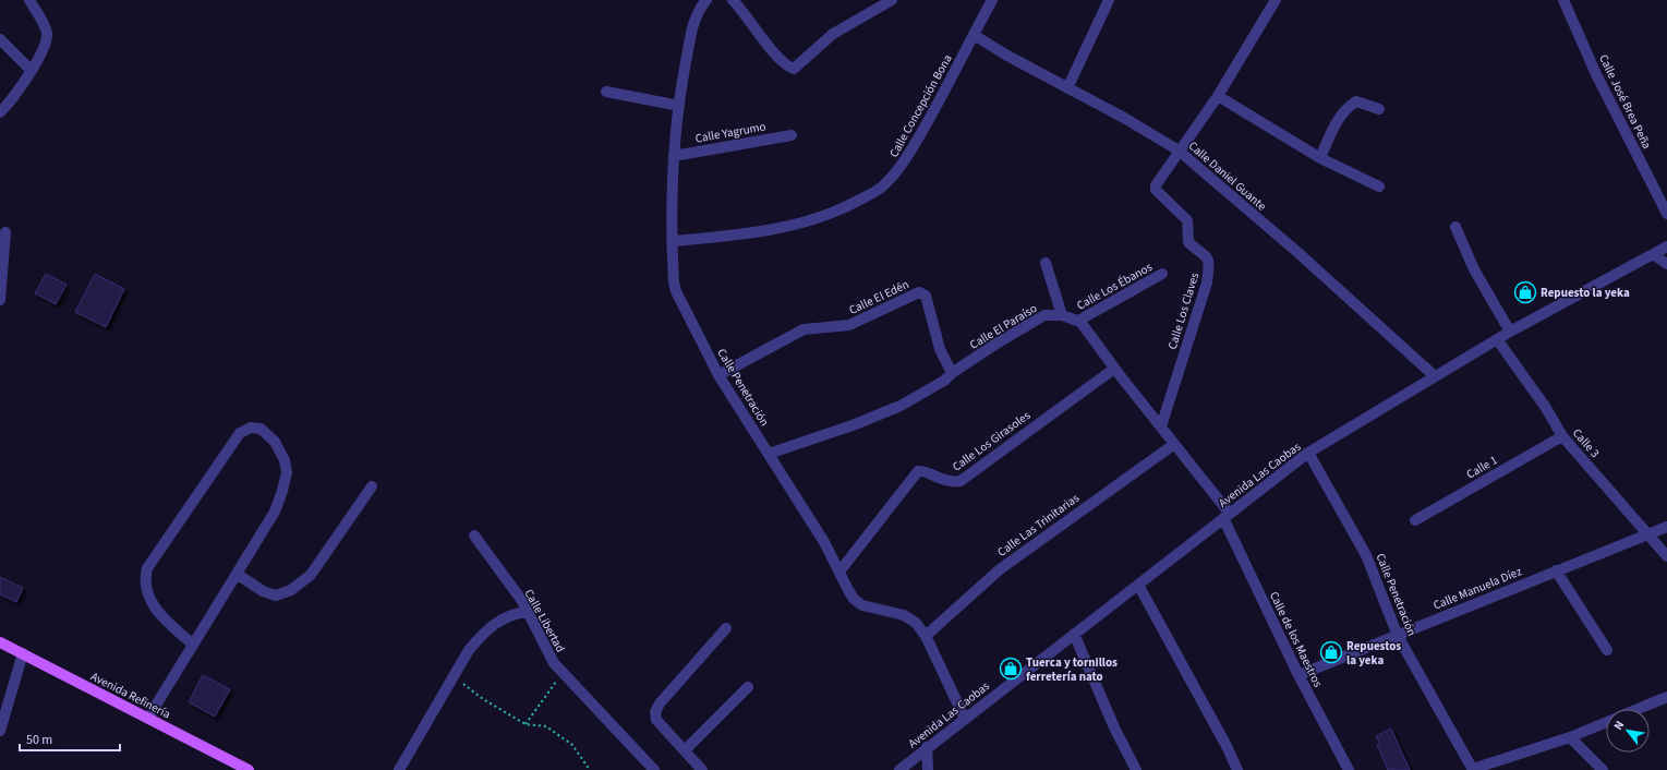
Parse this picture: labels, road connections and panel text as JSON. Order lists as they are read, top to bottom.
{
  "streets": {
    "main road": ["Avenida Refinería"],
    "street": [
      "Calle José Brea Peña",
      "Calle Concepción Bona",
      "Calle Yagrumo",
      "Calle Daniel Guante",
      "Calle Los Ébanos",
      "Calle El Edén",
      "Calle Los Claves",
      "Calle El Paraíso",
      "Calle Penetración",
      "Calle Los Girasoles",
      "Calle 3",
      "Calle 1",
      "Avenida Las Caobas",
      "Calle Las Trinitarias",
      "Calle Manuela Díez",
      "Calle Libertad",
      "Calle de los Maestros"
    ]
  },
  "crossings": [
    ["Calle Concepción Bona", "Calle Daniel Guante"],
    ["Calle Concepción Bona", "Calle Penetración"],
    ["Calle Yagrumo", "Calle Penetración"],
    ["Calle Daniel Guante", "Calle Los Claves"],
    ["Calle Daniel Guante", "Avenida Las Caobas"],
    ["Calle Los Ébanos", "Calle El Paraíso"],
    ["Calle El Edén", "Calle El Paraíso"],
    ["Calle El Edén", "Calle Penetración"],
    ["Calle El Paraíso", "Calle Penetración"],
    ["Calle Penetración", "Calle Los Girasoles"],
    ["Calle Penetración", "Avenida Las Caobas"],
    ["Calle Penetración", "Calle Las Trinitarias"],
    ["Calle Penetración", "Calle Manuela Díez"],
    ["Calle 3", "Calle 1"],
    ["Calle 3", "Avenida Las Caobas"],
    ["Calle 3", "Calle Manuela Díez"],
    ["Avenida Las Caobas", "Calle de los Maestros"],
    ["Calle Manuela Díez", "Calle de los Maestros"]
  ],
  "places": {
    "shop": ["Repuesto la yeka", "Repuestos la yeka", "Tuerca y tornillos ferretería nato"]
  },
  "scale_bar": "50 m",
  "north": "top left"
}
